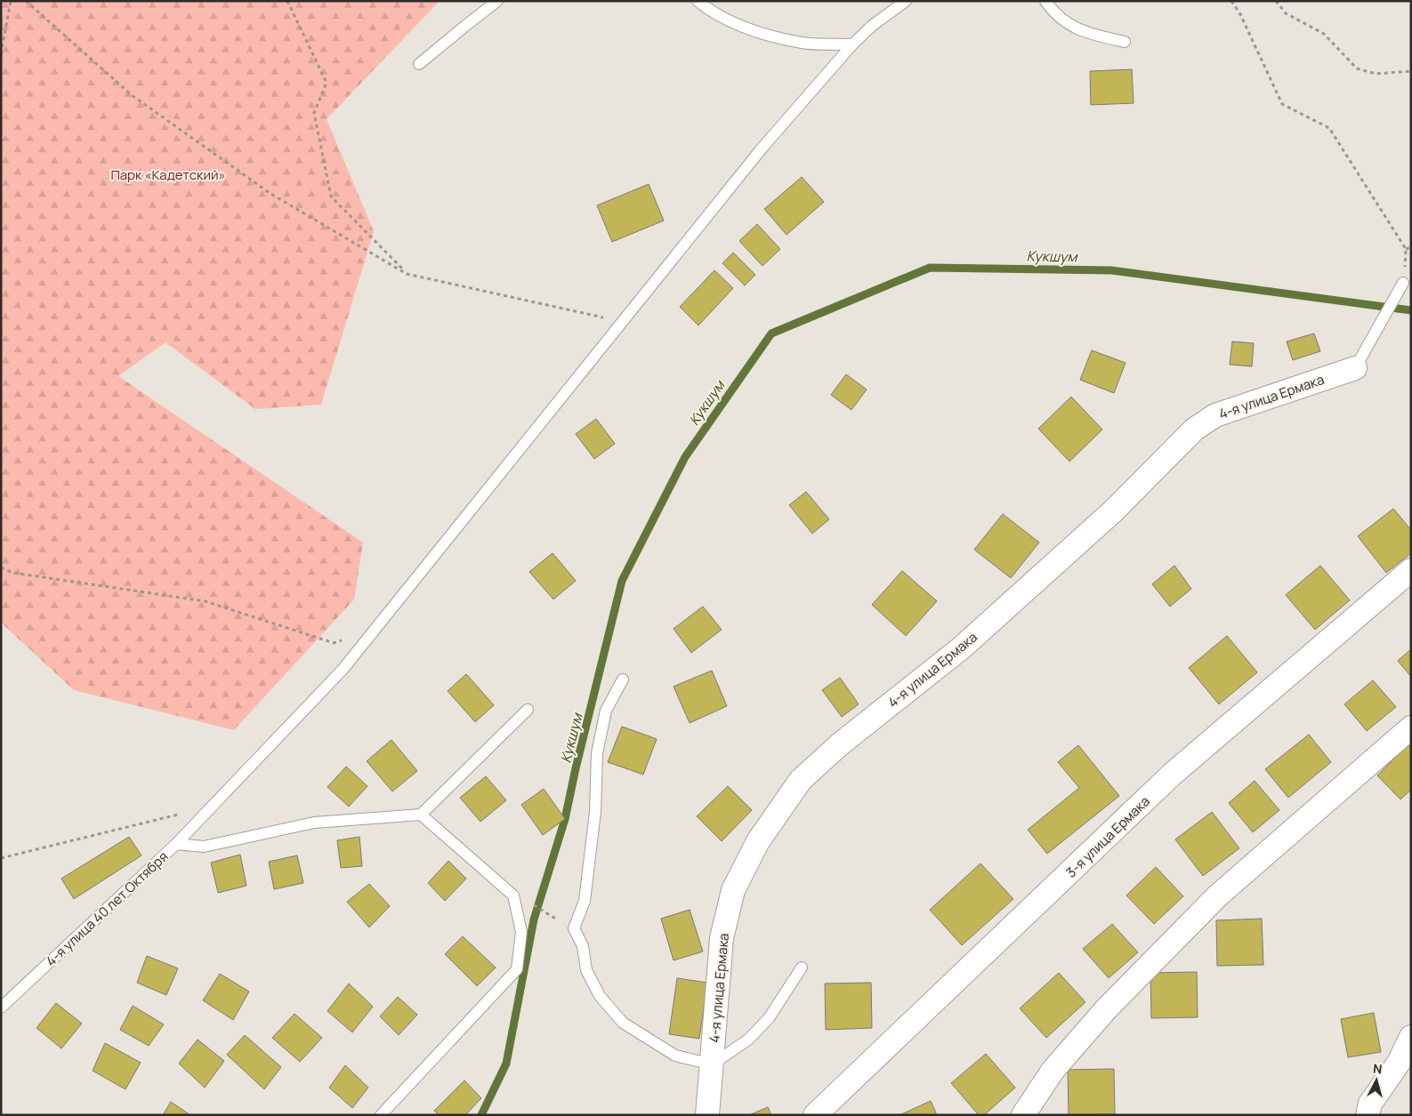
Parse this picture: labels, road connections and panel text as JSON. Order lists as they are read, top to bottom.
{
  "streets": {
    "street": ["4-я улица Ермака", "3-я улица Ермака"],
    "lane": ["4-я улица 40 лет Октября"]
  },
  "water": ["Кукшум"],
  "parks": ["Парк «Кадетский»"],
  "north": "top"
}
